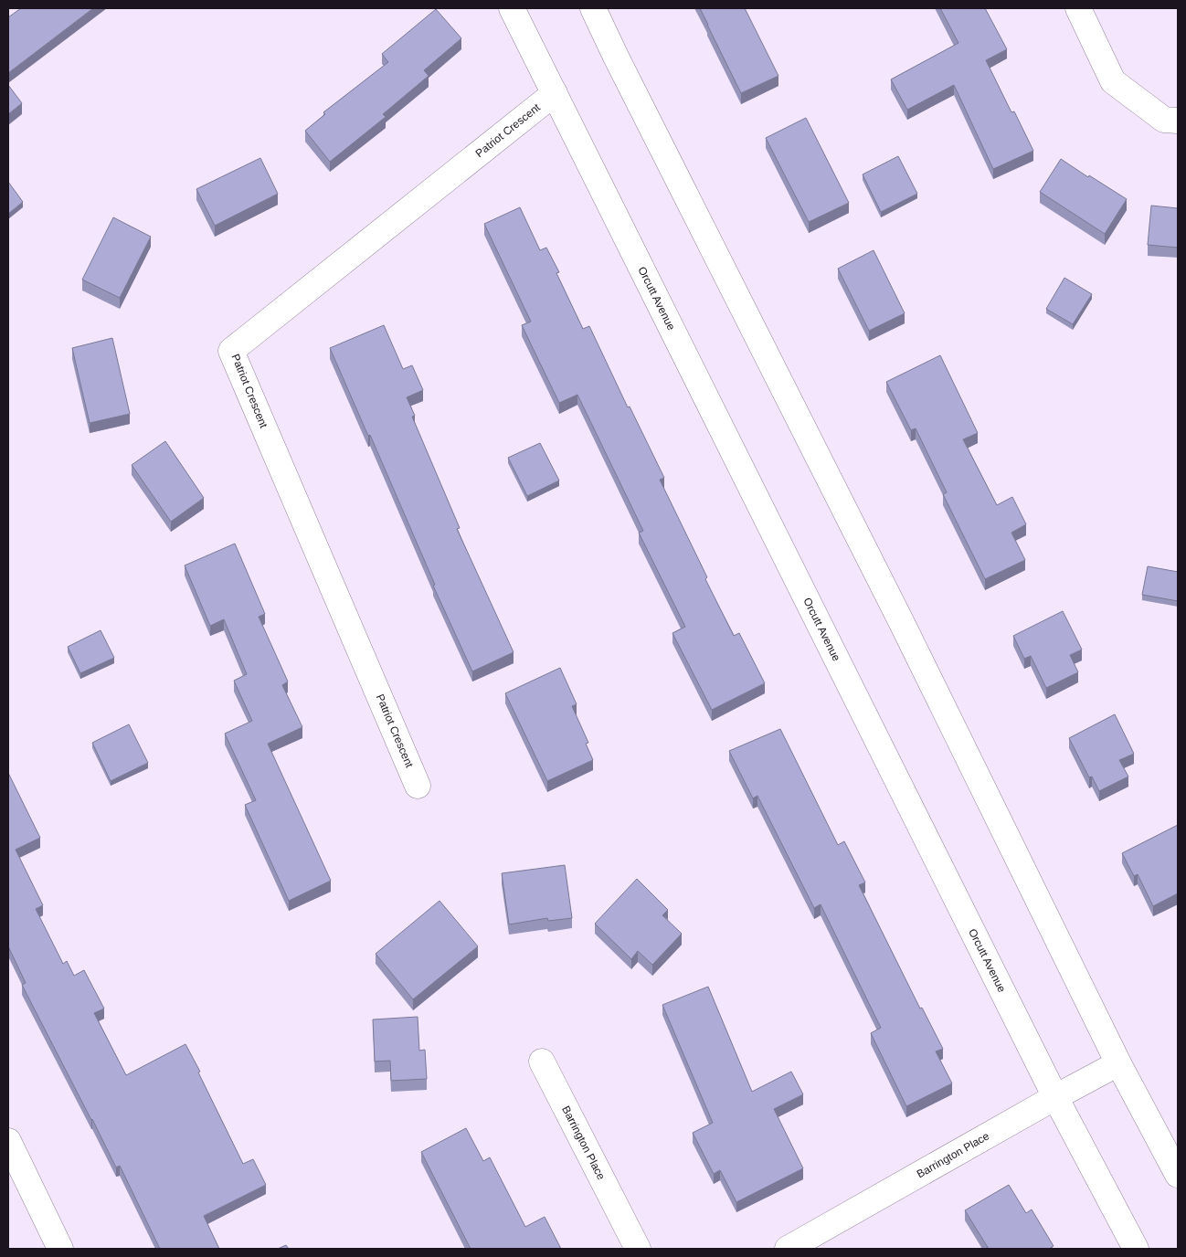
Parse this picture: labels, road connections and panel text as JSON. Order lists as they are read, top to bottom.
{
  "streets": {
    "main road": ["Patriot Crescent", "Orcutt Avenue", "Barrington Place"]
  },
  "crossings": [
    ["Patriot Crescent", "Orcutt Avenue"],
    ["Orcutt Avenue", "Barrington Place"]
  ]
}
